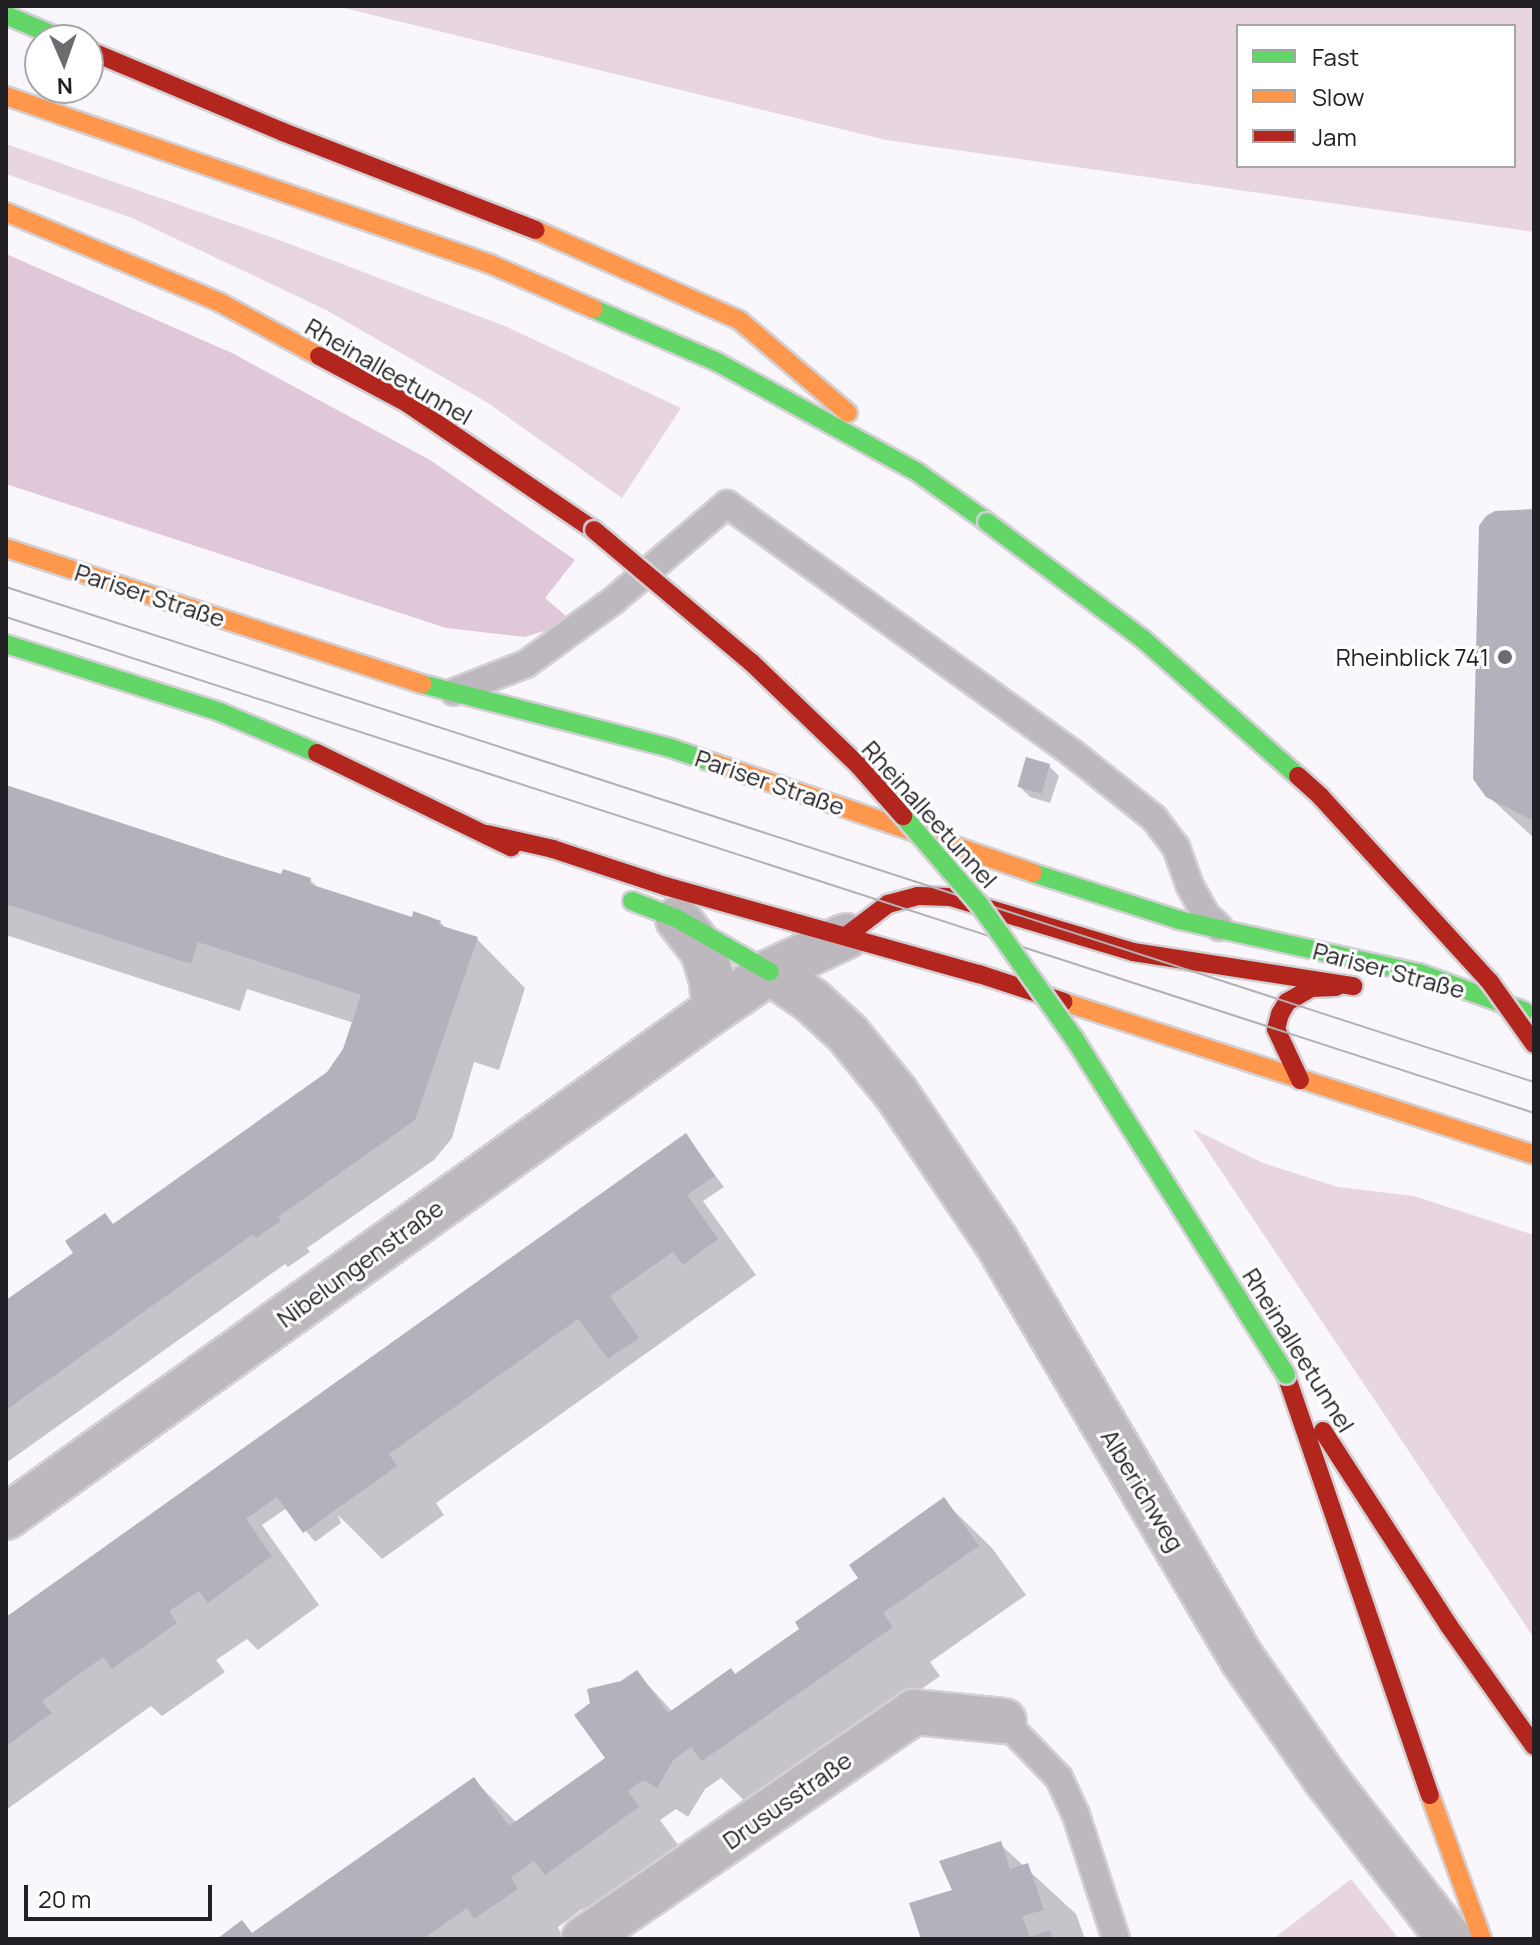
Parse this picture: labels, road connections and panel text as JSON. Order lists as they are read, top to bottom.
{
  "streets": {
    "main road": ["Rheinalleetunnel", "Pariser Straße"],
    "street": ["Nibelungenstraße", "Alberichweg", "Drususstraße"]
  },
  "crossings": [
    ["Pariser Straße", "Nibelungenstraße"],
    ["Pariser Straße", "Alberichweg"],
    ["Nibelungenstraße", "Alberichweg"]
  ],
  "places": ["Rheinblick 741"],
  "legend": ["Fast", "Slow", "Jam"],
  "scale_bar": "20 m",
  "north": "bottom"
}
